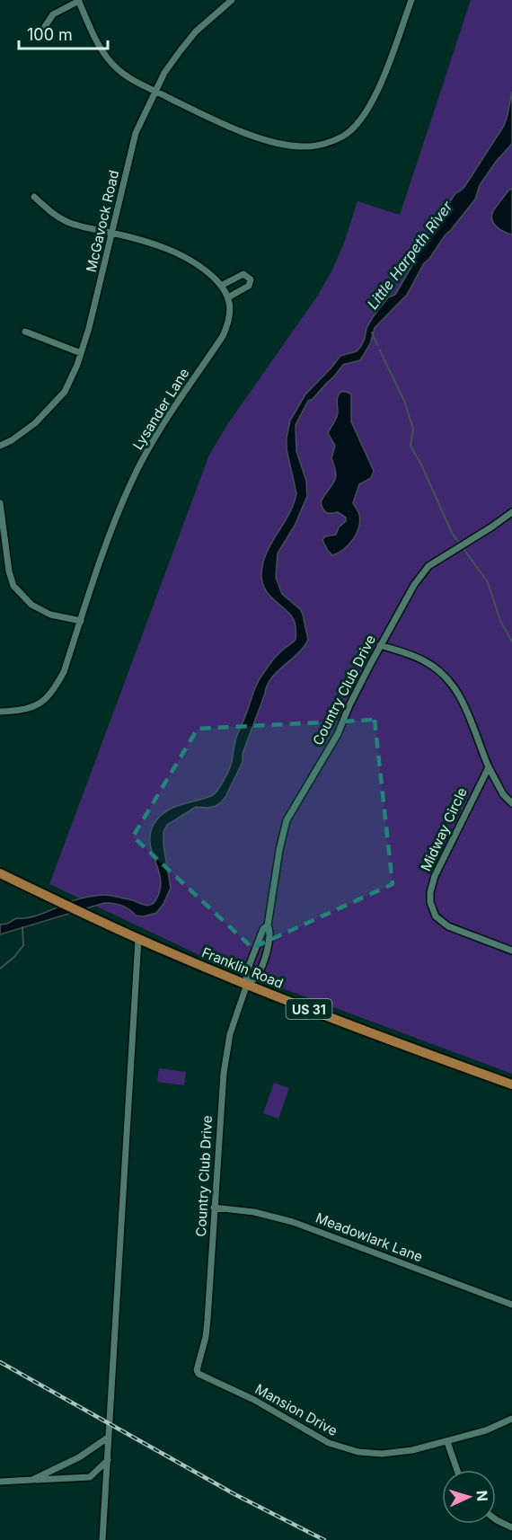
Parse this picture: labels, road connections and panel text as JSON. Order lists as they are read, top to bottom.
{
  "streets": {
    "main road": ["Franklin Road", "US 31"],
    "street": [
      "McGavock Road",
      "Lysander Lane",
      "Country Club Drive",
      "Midway Circle",
      "Meadowlark Lane",
      "Mansion Drive"
    ]
  },
  "crossings": [
    ["Country Club Drive", "Franklin Road"],
    ["Country Club Drive", "Meadowlark Lane"],
    ["Country Club Drive", "Mansion Drive"]
  ],
  "water": ["Little Harpeth River"],
  "scale_bar": "100 m",
  "north": "right"
}
